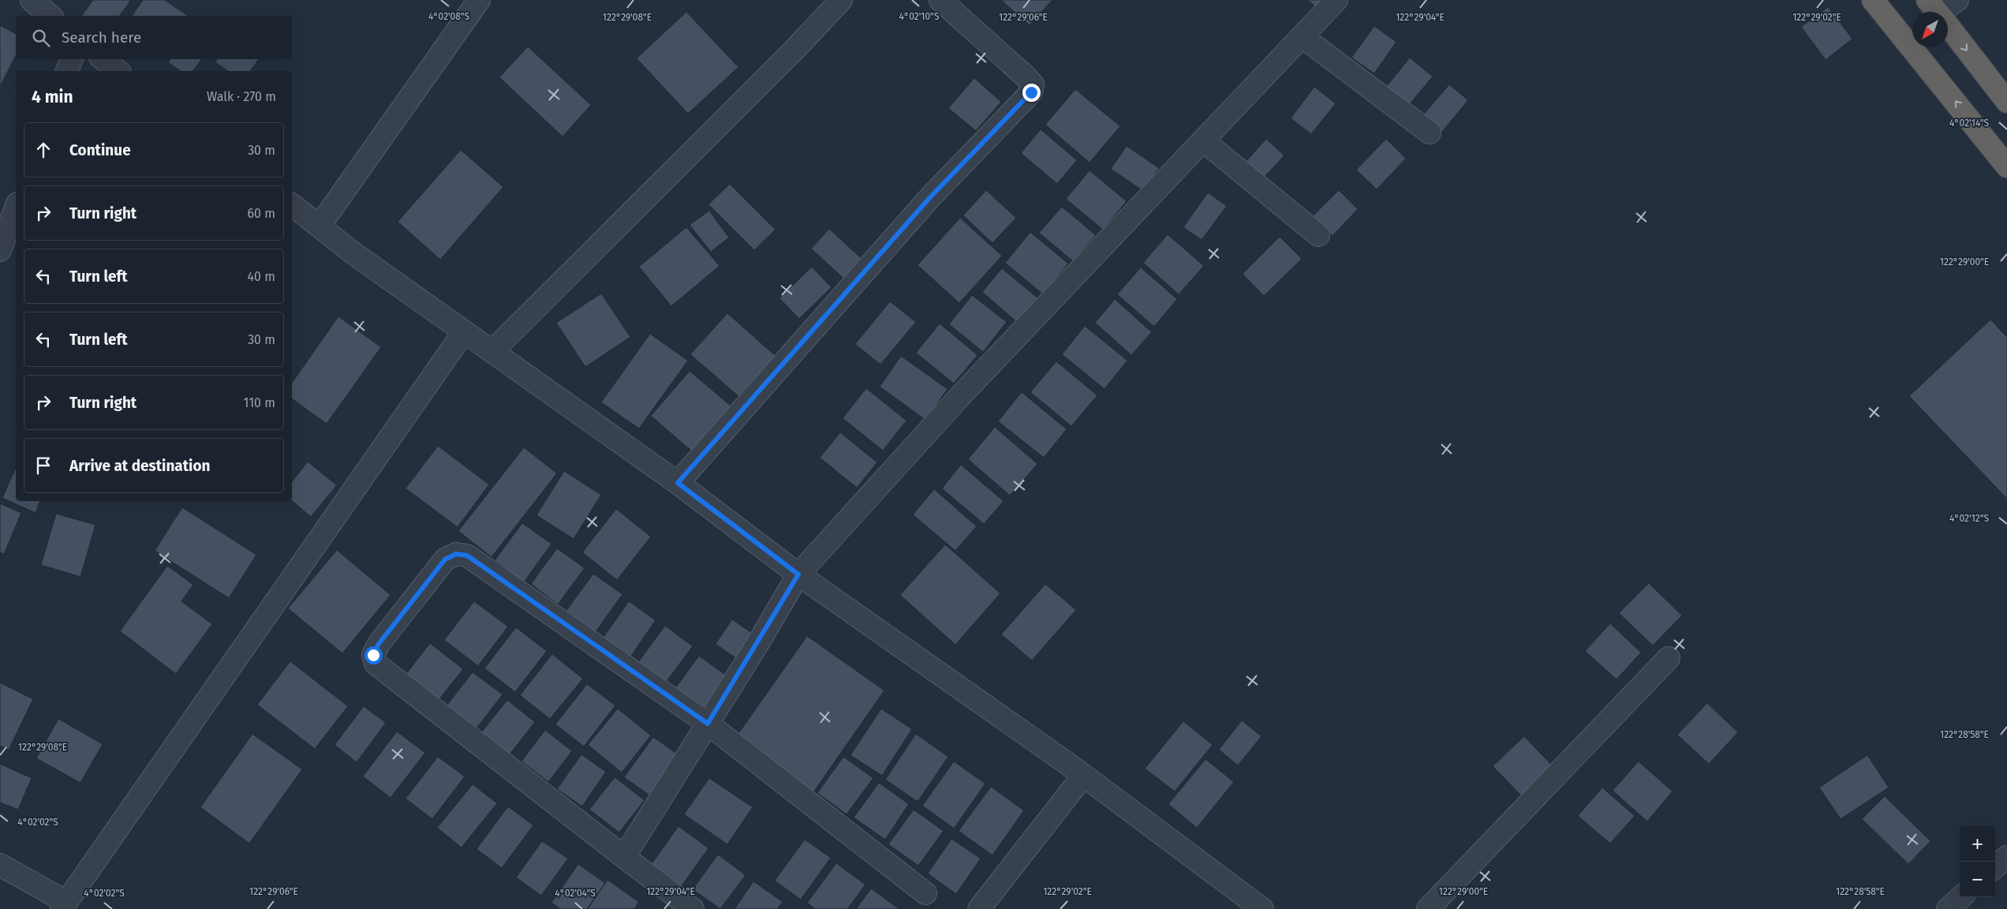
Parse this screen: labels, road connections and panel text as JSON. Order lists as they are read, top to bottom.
{
  "north": "bottom left",
  "page": {
    "search": "Search here",
    "heading": ["4 min", "Walk · 270 m"],
    "list": [
      ["Continue", "30 m"],
      ["Turn right", "60 m"],
      ["Turn left", "40 m"],
      ["Turn left", "30 m"],
      ["Turn right", "110 m"],
      "Arrive at destination"
    ],
    "map_buttons": ["+", "−"]
  },
  "coordinates": [
    "4°02'10\"S",
    "4°02'08\"S",
    "122°29'08\"E",
    "122°29'06\"E",
    "122°29'04\"E",
    "122°29'02\"E",
    "4°02'14\"S",
    "122°29'00\"E",
    "4°02'12\"S",
    "122°28'58\"E",
    "4°02'02\"S",
    "4°02'04\"S"
  ]
}
